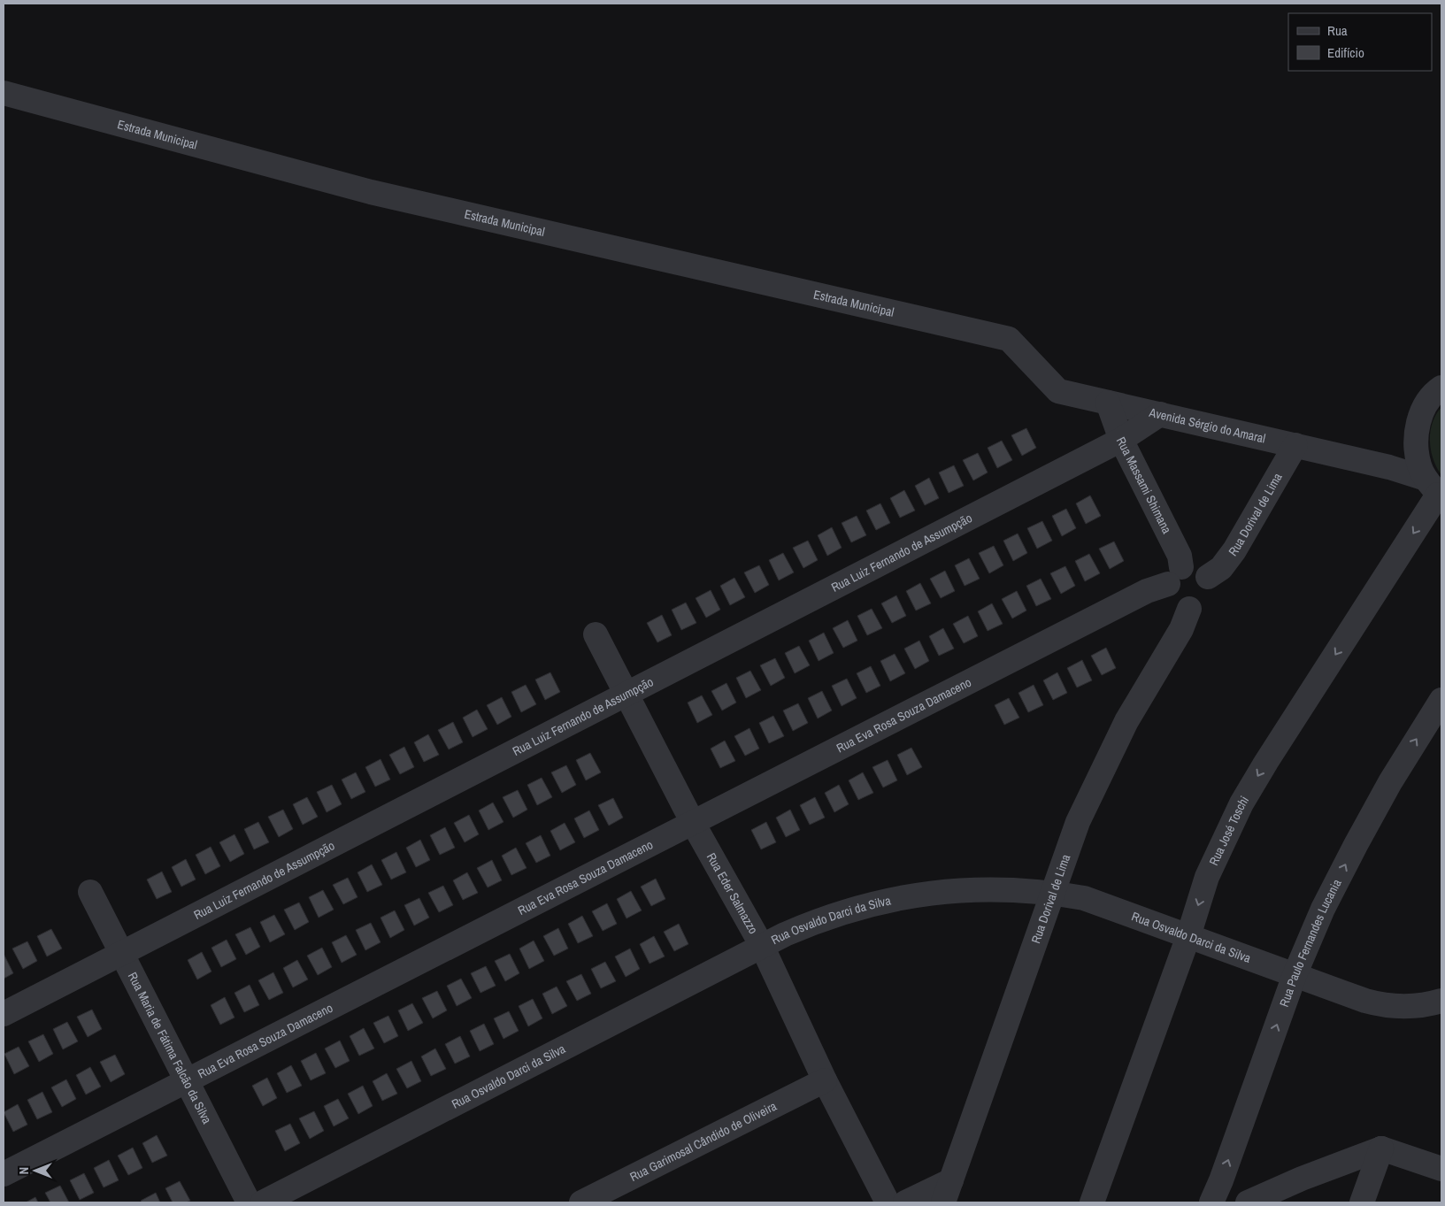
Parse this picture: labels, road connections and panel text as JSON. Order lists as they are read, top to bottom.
{
  "streets": {
    "street": [
      "Estrada Municipal",
      "Avenida Sérgio do Amaral",
      "Rua Massami Shimana",
      "Rua Dorival de Lima",
      "Rua Luiz Fernando de Assumpção",
      "Rua Eva Rosa Souza Damaceno",
      "Rua José Toschi",
      "Rua Eder Salmazzo",
      "Rua Osvaldo Darci da Silva",
      "Rua Paulo Fernandes Lucania",
      "Rua Maria de Fátima Falcão da Silva",
      "Rua Garimosal Cândido de Oliveira"
    ]
  },
  "crossings": [
    ["Estrada Municipal", "Avenida Sérgio do Amaral"],
    ["Avenida Sérgio do Amaral", "Rua Massami Shimana"],
    ["Avenida Sérgio do Amaral", "Rua Dorival de Lima"],
    ["Avenida Sérgio do Amaral", "Rua Luiz Fernando de Assumpção"],
    ["Avenida Sérgio do Amaral", "Rua José Toschi"],
    ["Rua Massami Shimana", "Rua Dorival de Lima"],
    ["Rua Massami Shimana", "Rua Luiz Fernando de Assumpção"],
    ["Rua Massami Shimana", "Rua Eva Rosa Souza Damaceno"],
    ["Rua Dorival de Lima", "Rua Eva Rosa Souza Damaceno"],
    ["Rua Dorival de Lima", "Rua Osvaldo Darci da Silva"],
    ["Rua Luiz Fernando de Assumpção", "Rua Eder Salmazzo"],
    ["Rua Luiz Fernando de Assumpção", "Rua Maria de Fátima Falcão da Silva"],
    ["Rua Eva Rosa Souza Damaceno", "Rua Eder Salmazzo"],
    ["Rua Eva Rosa Souza Damaceno", "Rua Maria de Fátima Falcão da Silva"],
    ["Rua José Toschi", "Rua Osvaldo Darci da Silva"],
    ["Rua Eder Salmazzo", "Rua Osvaldo Darci da Silva"],
    ["Rua Eder Salmazzo", "Rua Garimosal Cândido de Oliveira"],
    ["Rua Osvaldo Darci da Silva", "Rua Paulo Fernandes Lucania"]
  ],
  "one_way": ["Rua José Toschi", "Rua Paulo Fernandes Lucania"],
  "legend": ["Rua", "Edifício"],
  "north": "left"
}
